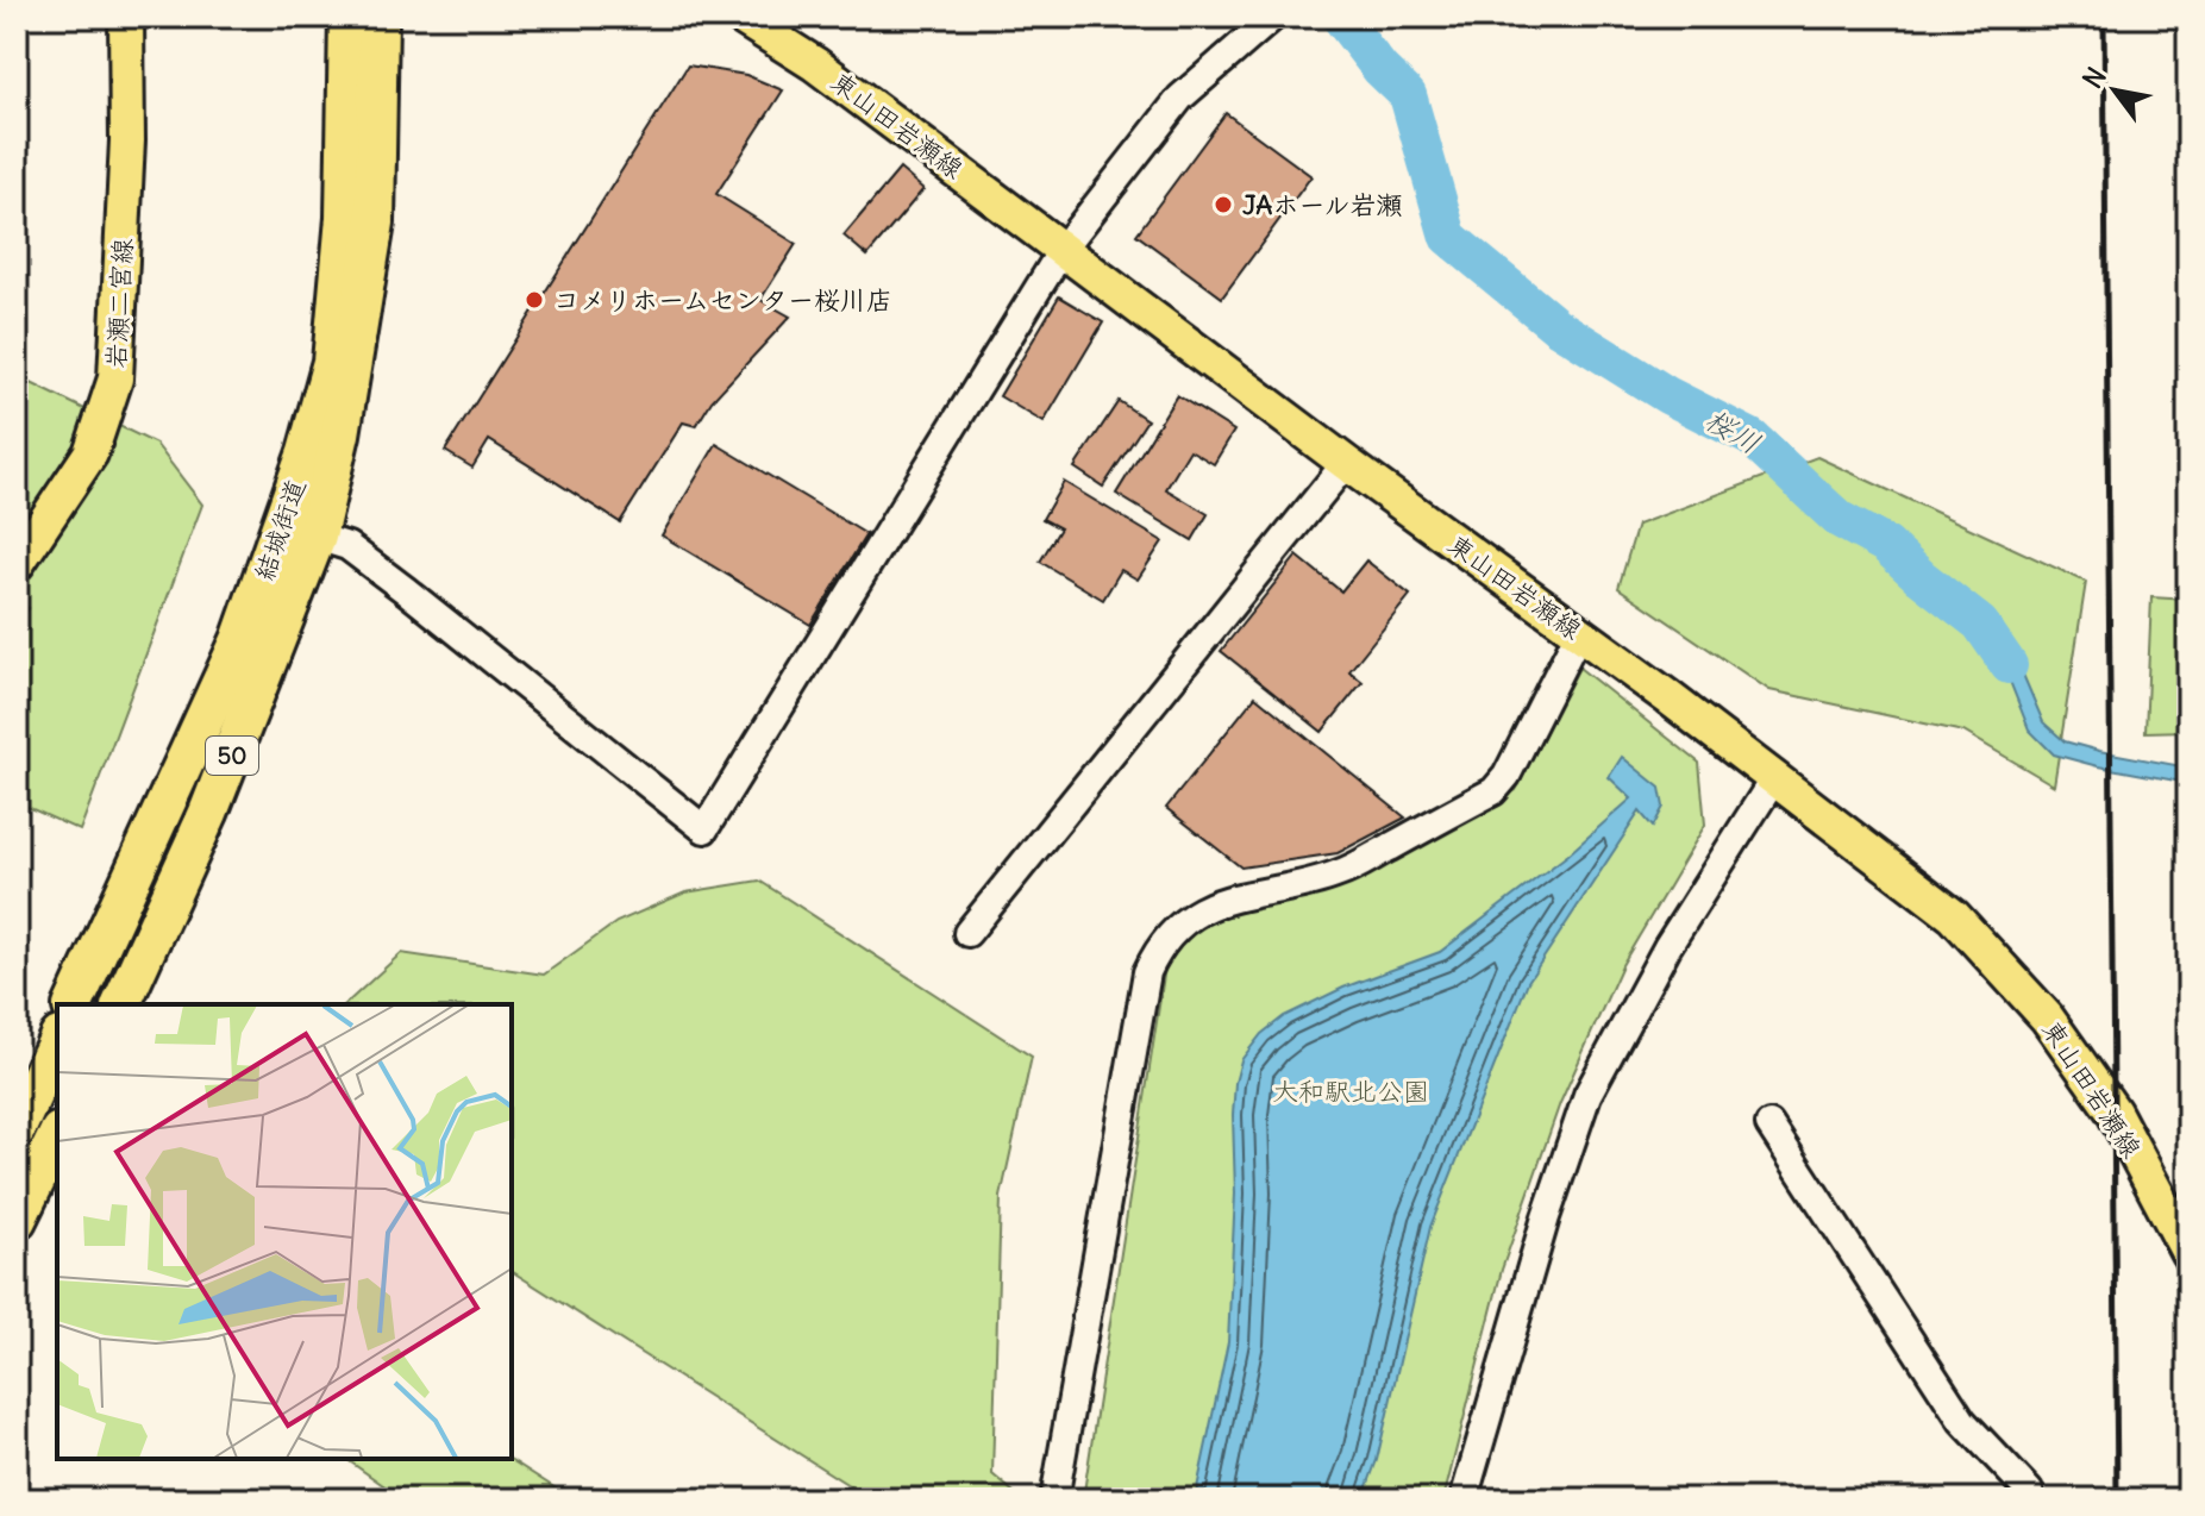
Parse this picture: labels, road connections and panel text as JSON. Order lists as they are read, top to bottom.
{
  "streets": {
    "highway": ["結城街道", "50"],
    "main road": ["東山田岩瀬線", "岩瀬二宮線"]
  },
  "water": ["桜川"],
  "parks": ["大和駅北公園"],
  "places": ["JAホール岩瀬", "コメリホームセンター桜川店"],
  "north": "top left"
}
